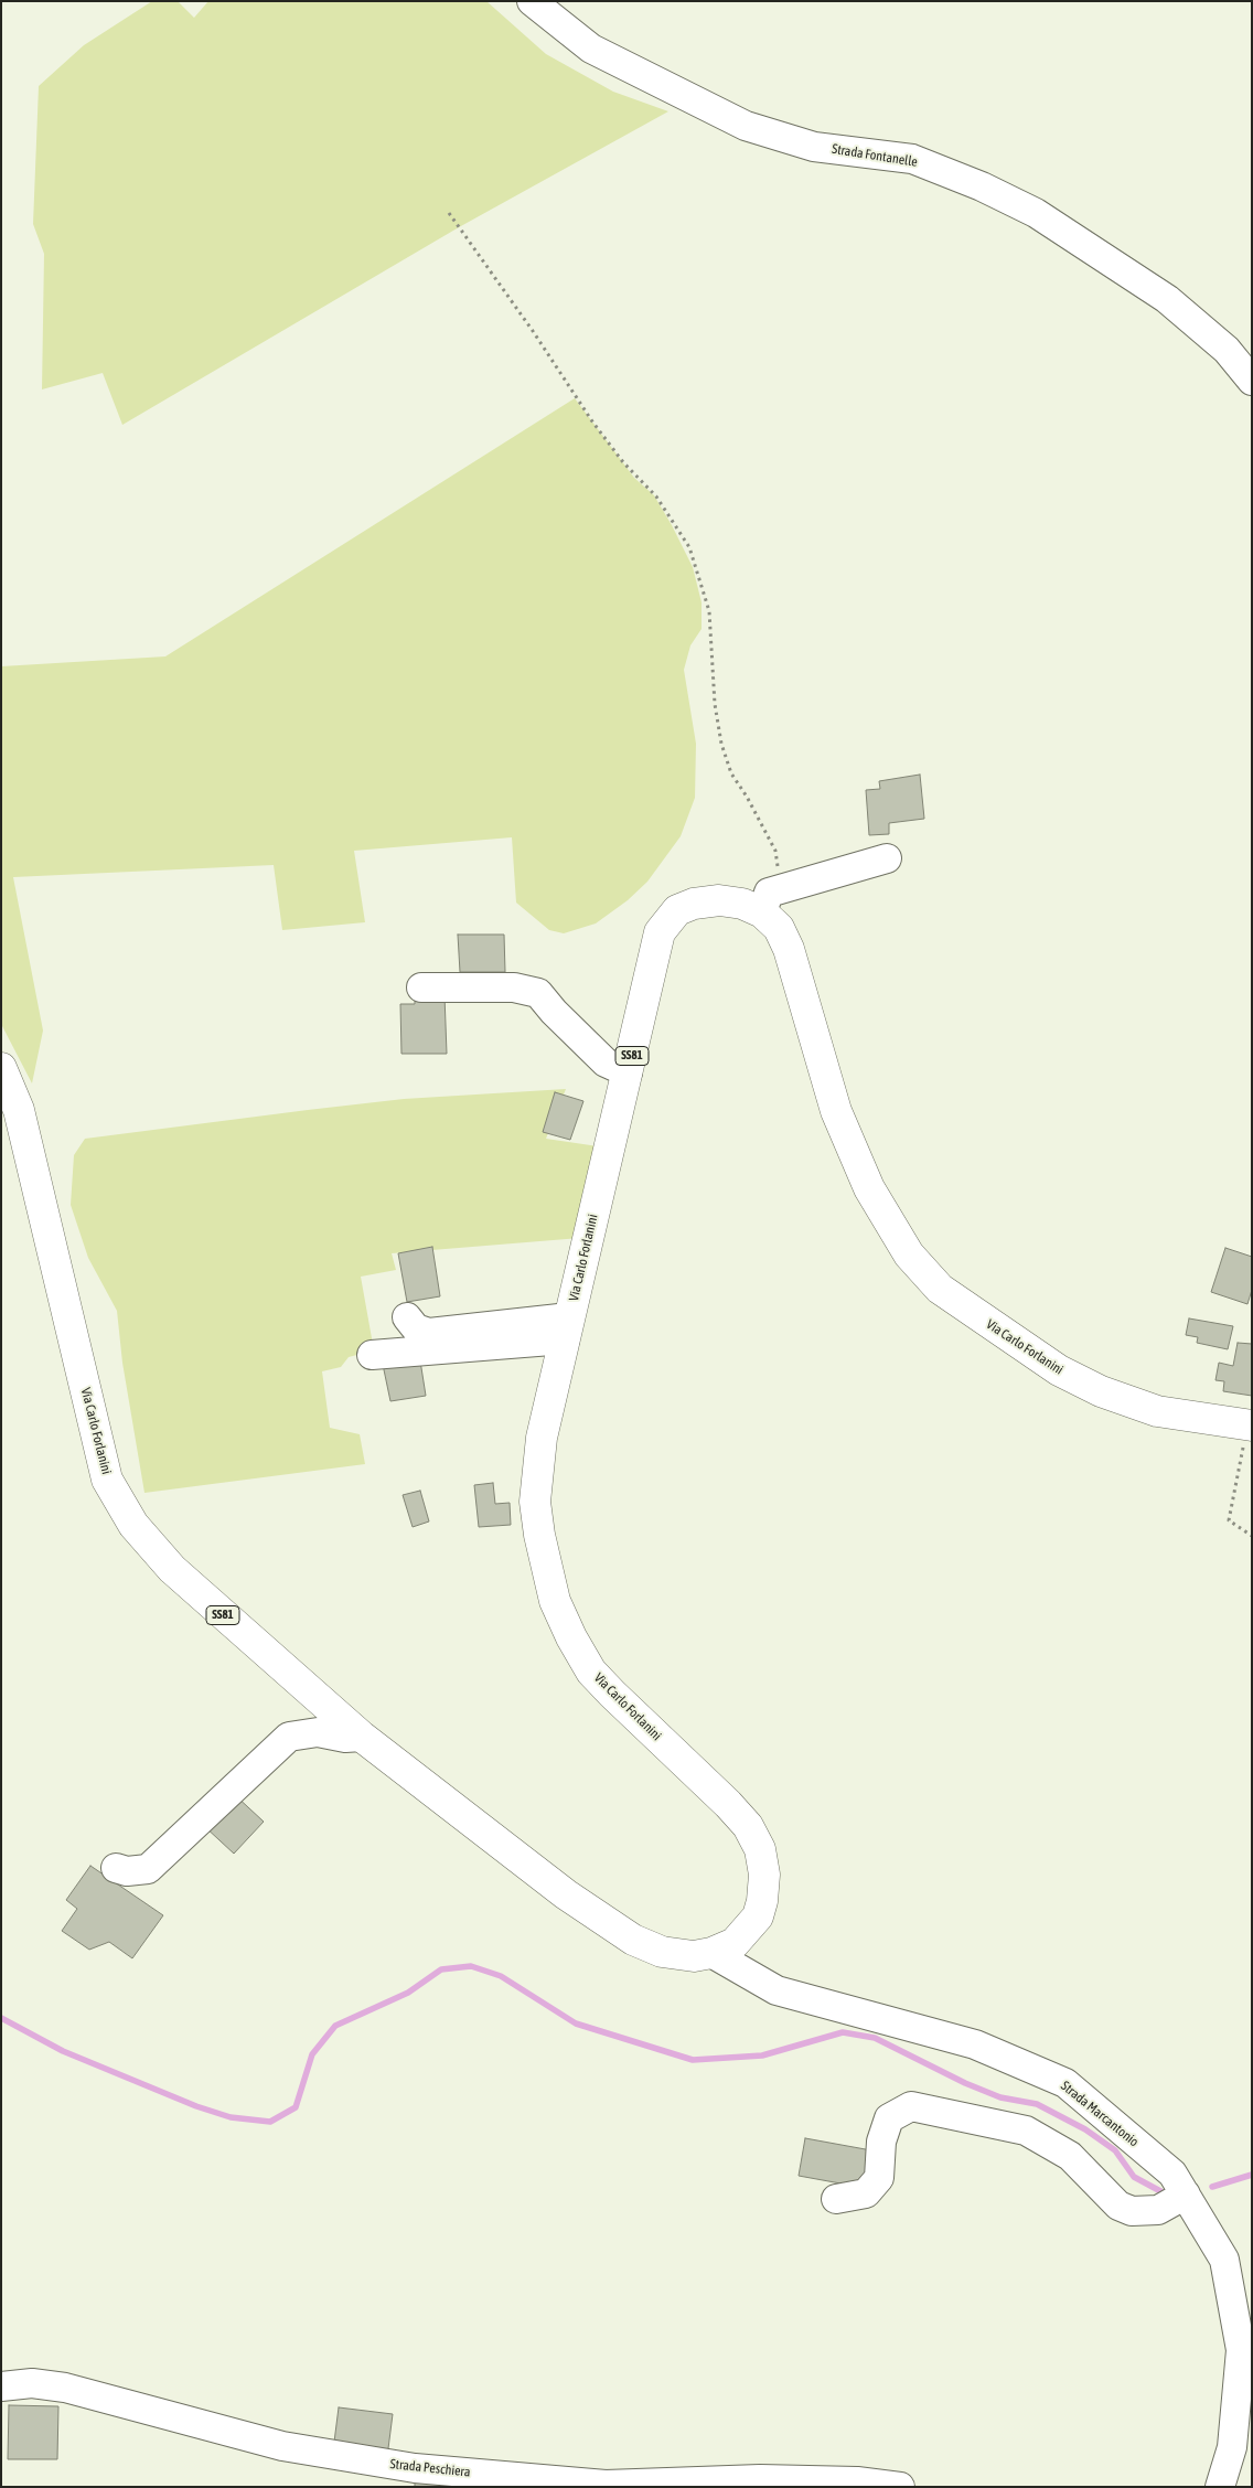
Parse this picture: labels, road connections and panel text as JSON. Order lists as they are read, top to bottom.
{
  "streets": {
    "main road": ["SS81", "Via Carlo Forlanini"],
    "street": ["Strada Fontanelle", "Strada Marcantonio", "Strada Peschiera"]
  },
  "crossings": [
    ["Via Carlo Forlanini", "Strada Marcantonio"]
  ]
}
